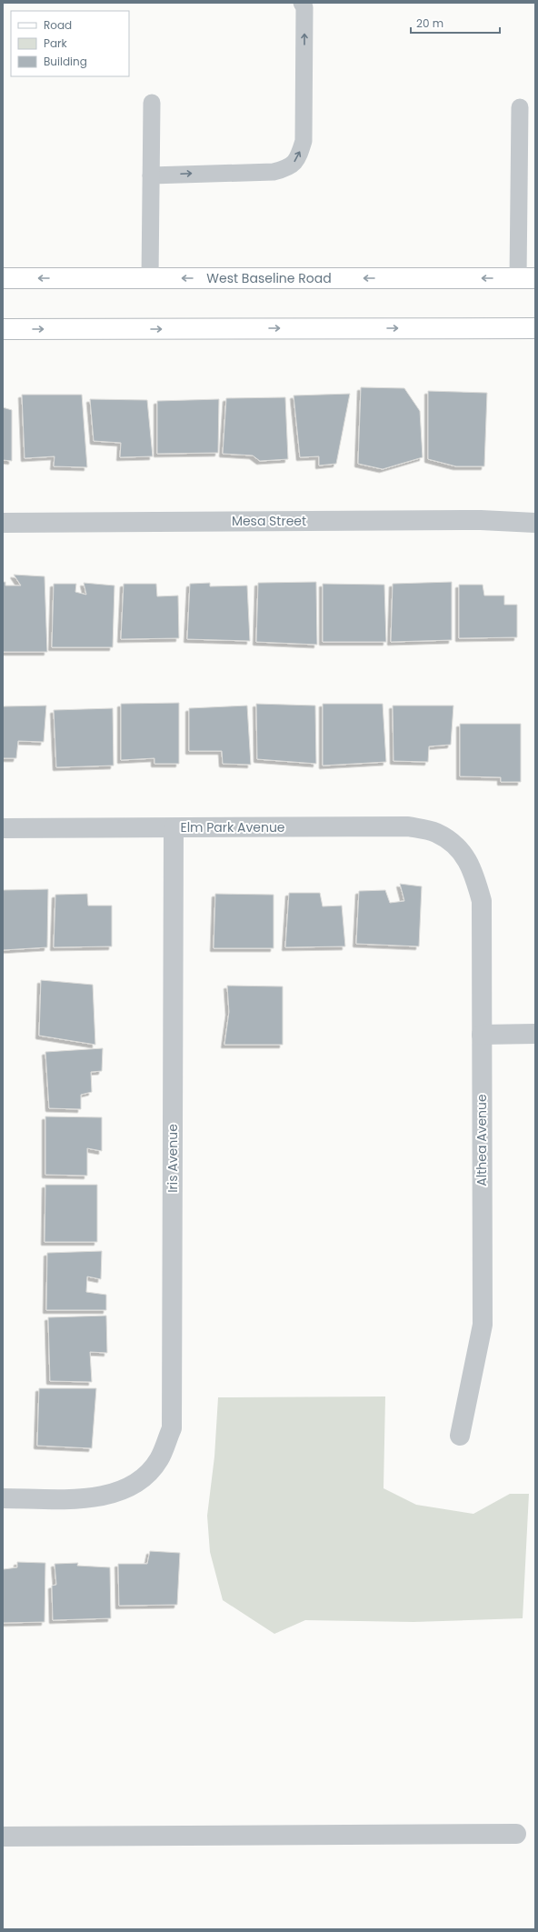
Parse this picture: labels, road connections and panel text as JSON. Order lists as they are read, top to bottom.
{
  "streets": {
    "main road": ["West Baseline Road"],
    "street": [
      "Mesa Street",
      "Elm Park Avenue",
      "Althea Avenue",
      "Iris Avenue"
    ]
  },
  "crossings": [
    ["Elm Park Avenue", "Althea Avenue"],
    ["Elm Park Avenue", "Iris Avenue"]
  ],
  "legend": ["Road", "Park", "Building"],
  "scale_bar": "20 m"
}
